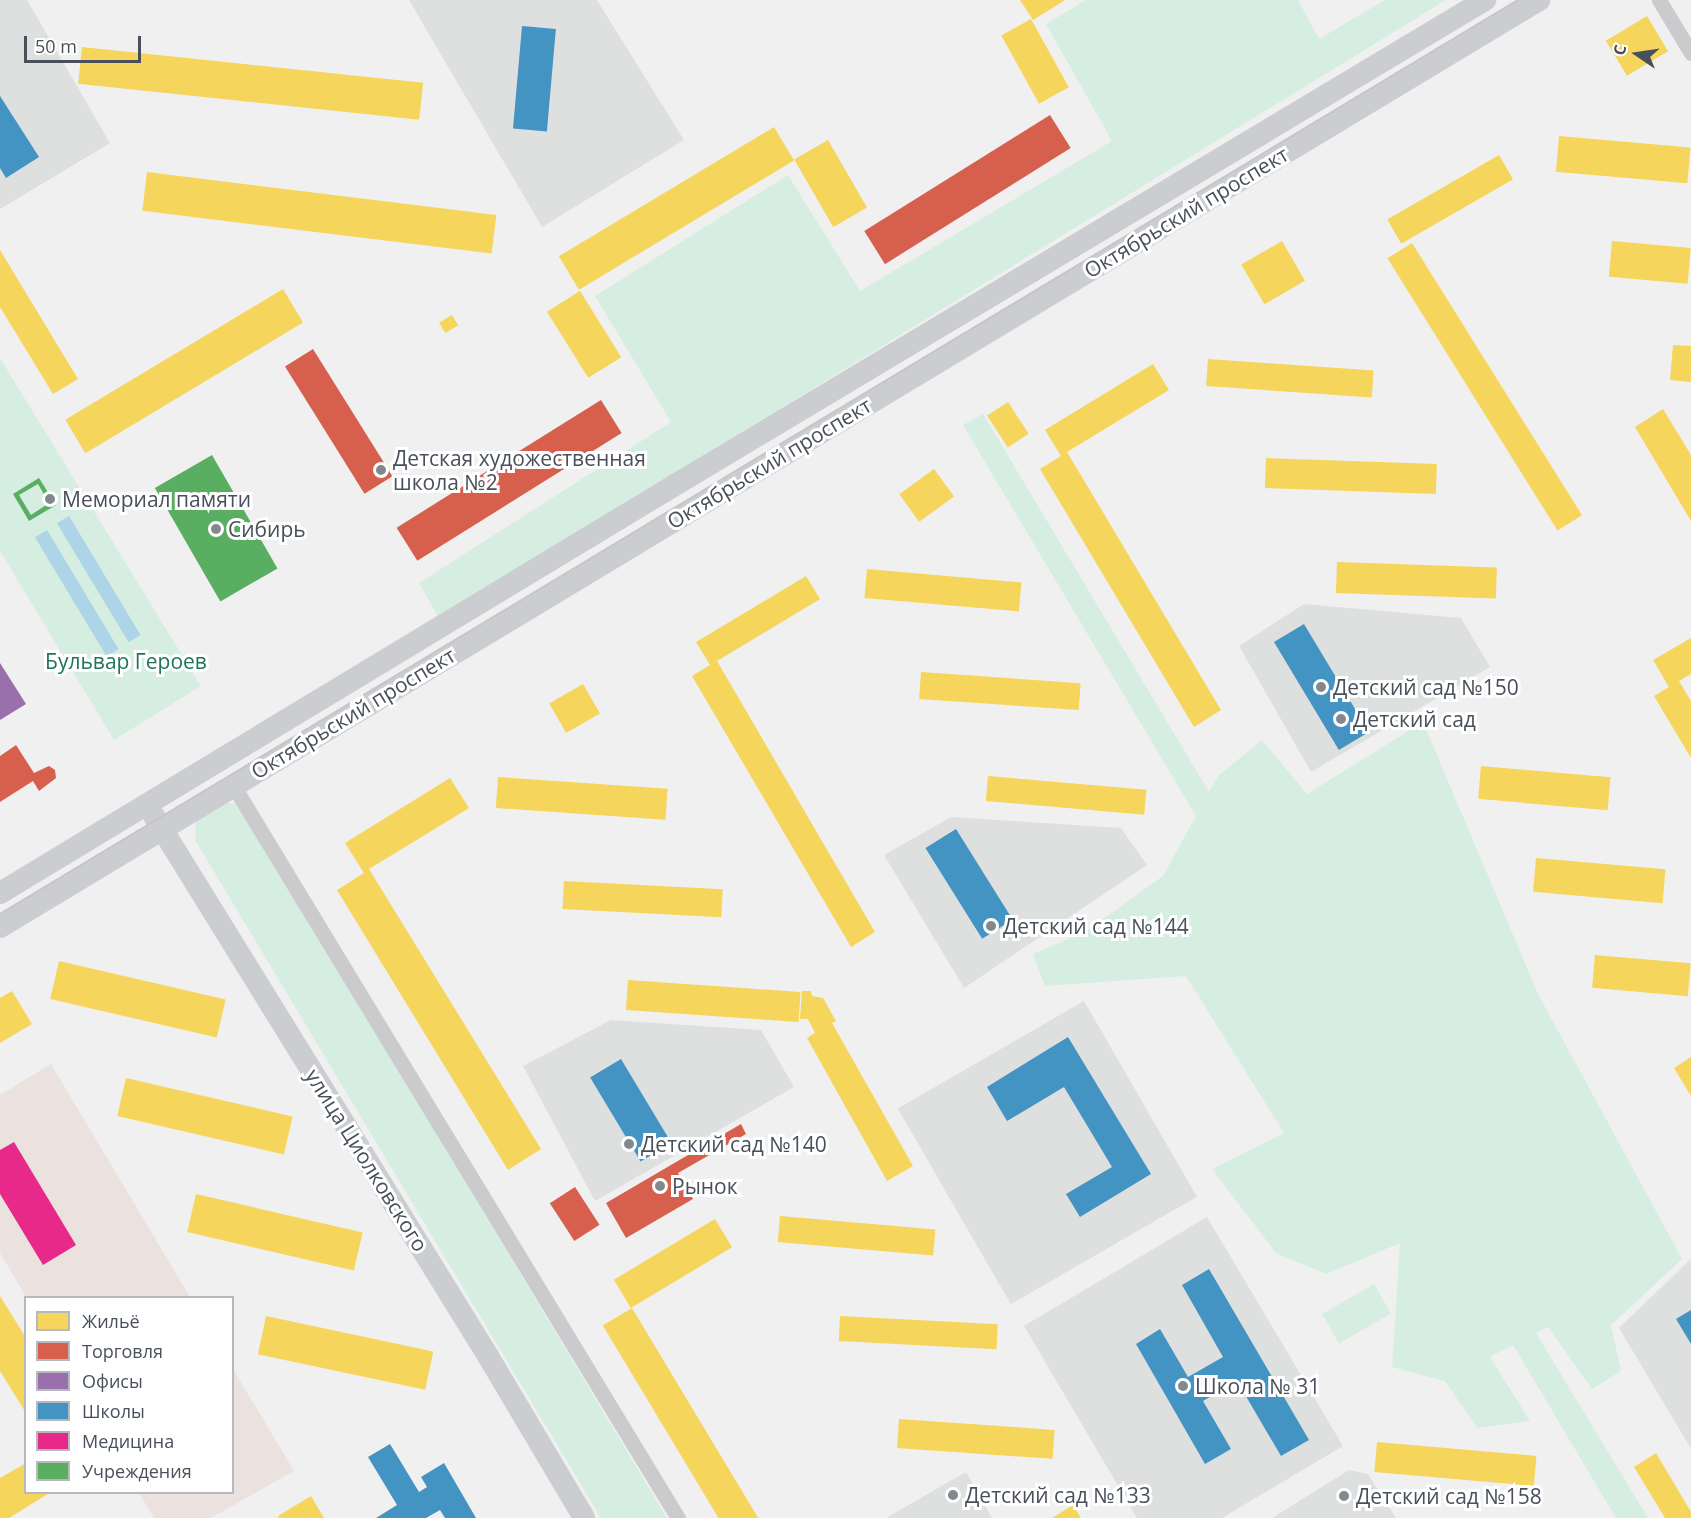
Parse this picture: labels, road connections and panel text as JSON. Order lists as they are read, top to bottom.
{
  "streets": {
    "main road": ["Октябрьский проспект", "улица Циолковского"]
  },
  "crossings": [
    ["Октябрьский проспект", "улица Циолковского"]
  ],
  "parks": ["Бульвар Героев"],
  "places": [
    "Детская художественная школа №2",
    "Мемориал памяти",
    "Сибирь",
    "Детский сад №150",
    "Детский сад",
    "Детский сад №144",
    "Детский сад №140",
    "Рынок",
    "Школа № 31",
    "Детский сад №133",
    "Детский сад №158"
  ],
  "legend": [
    "Жильё",
    "Торговля",
    "Офисы",
    "Школы",
    "Медицина",
    "Учреждения"
  ],
  "scale_bar": "50 m",
  "north": "left"
}
